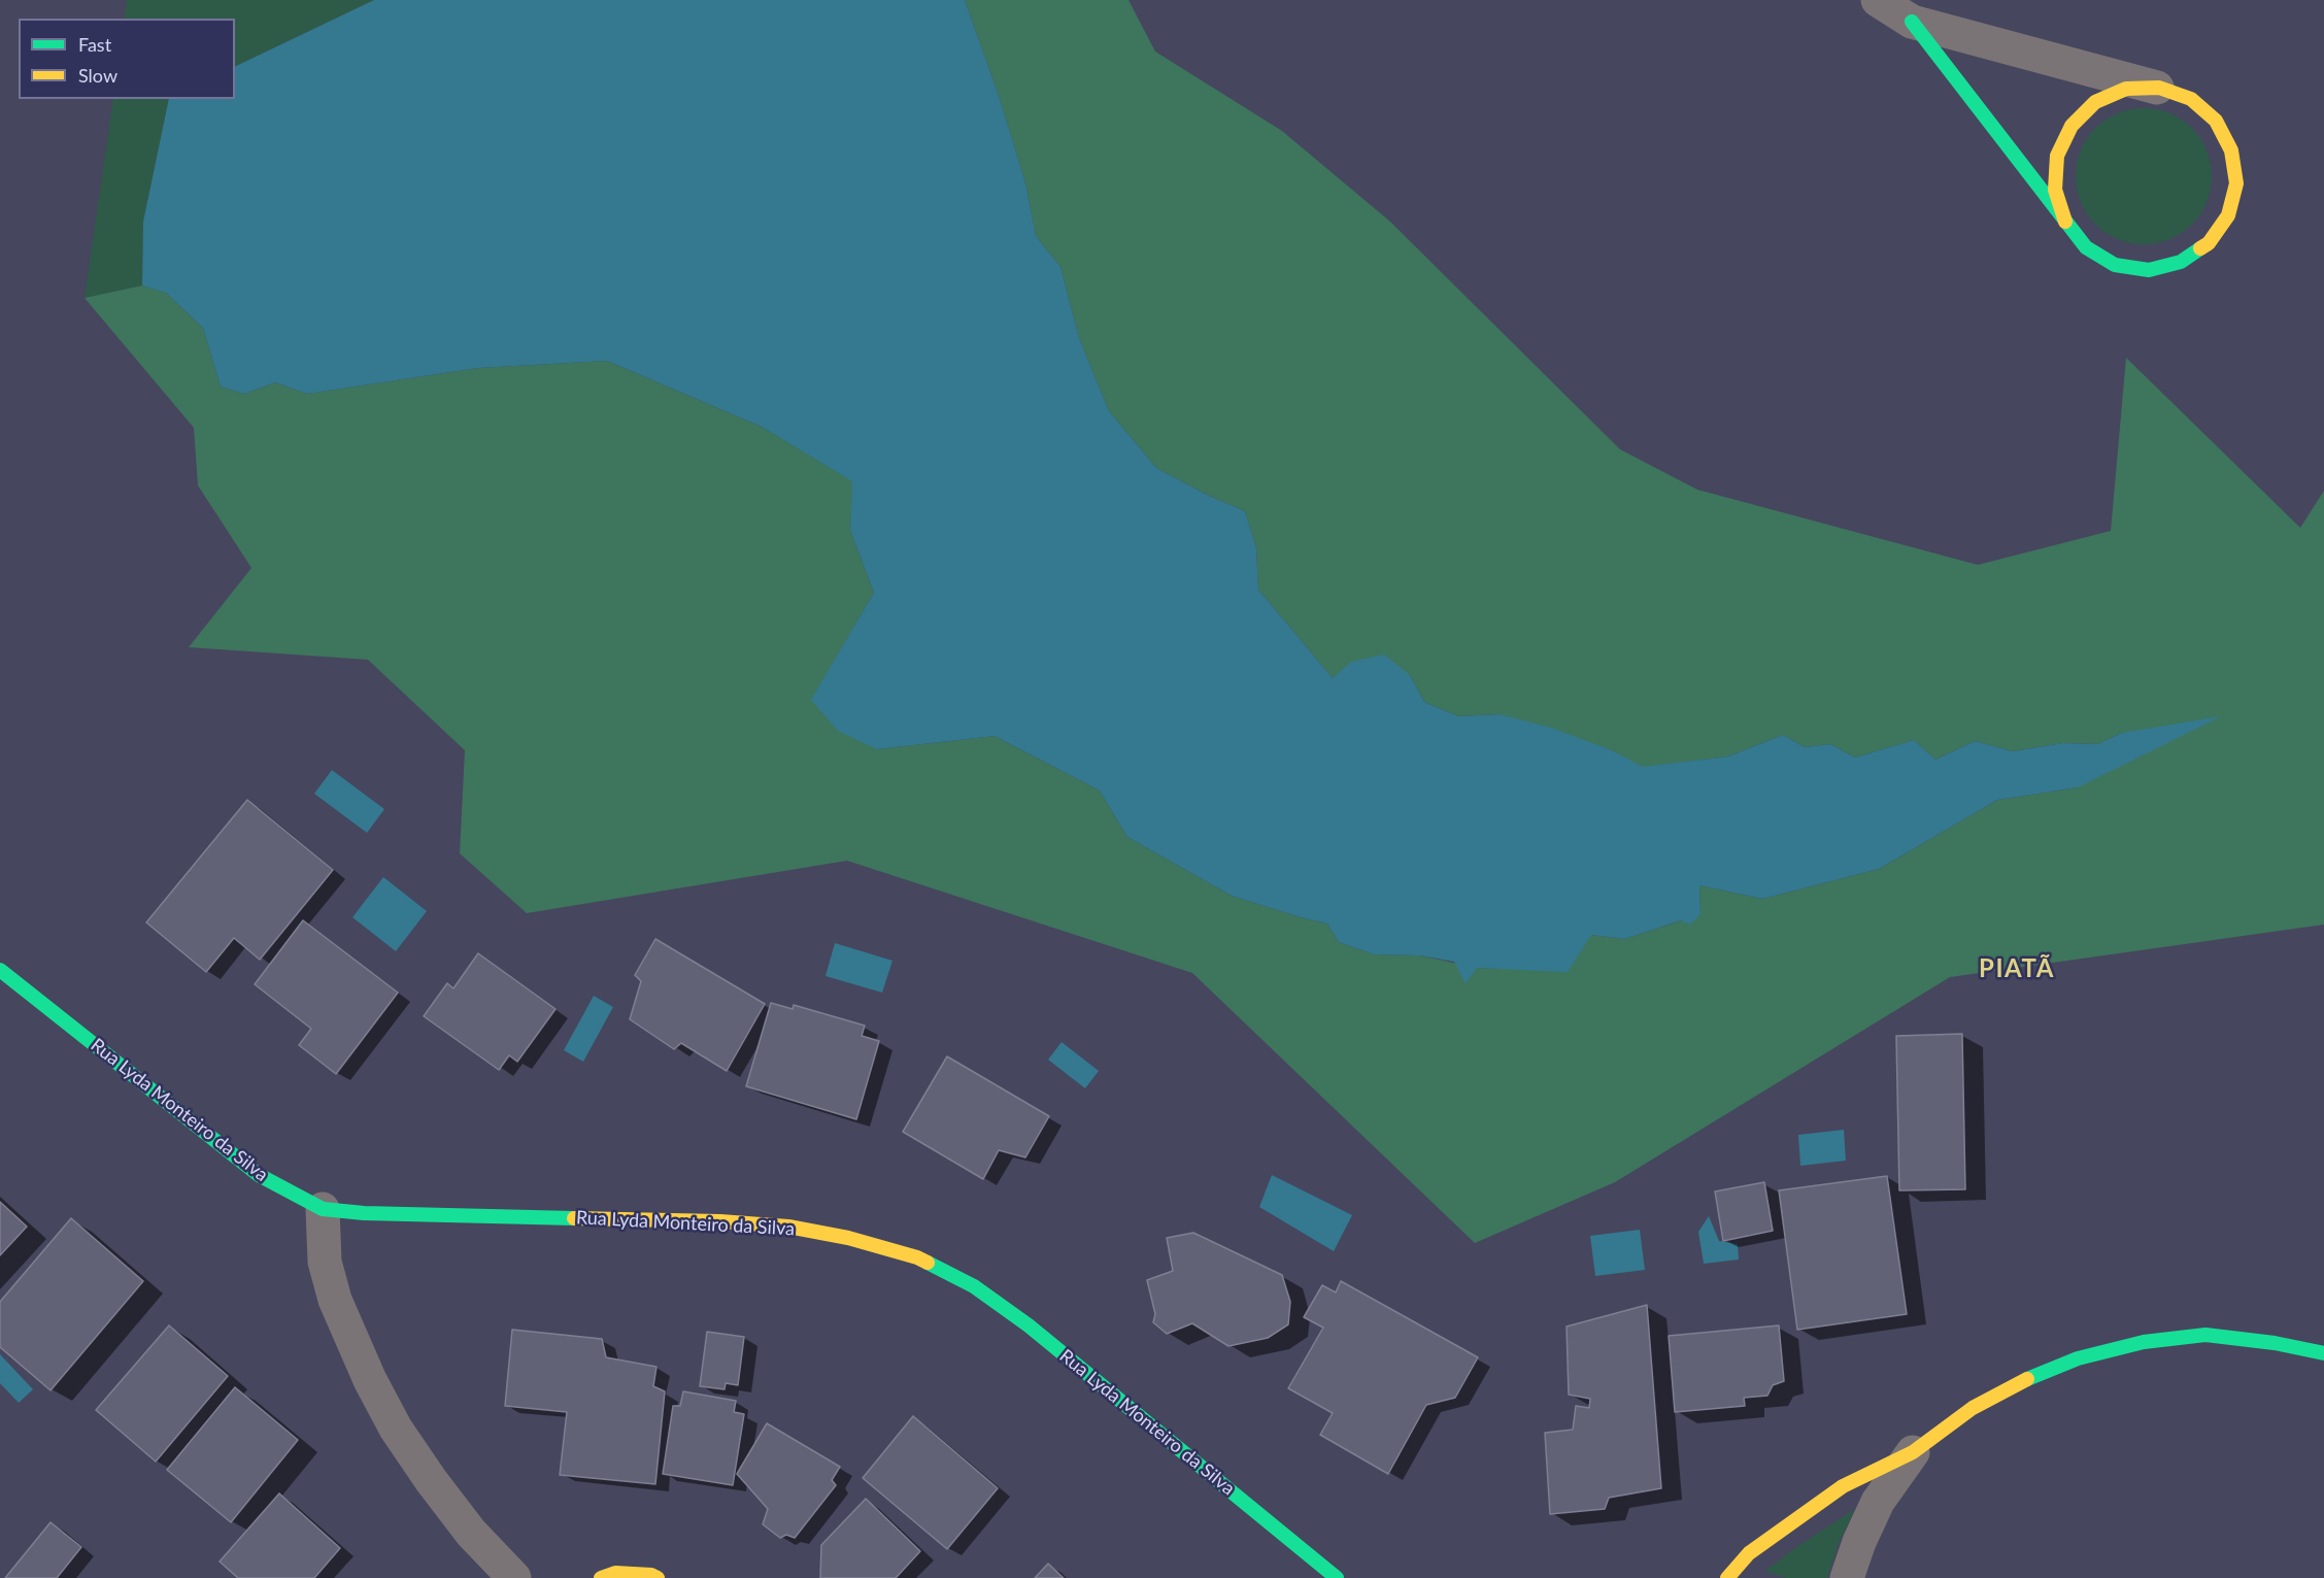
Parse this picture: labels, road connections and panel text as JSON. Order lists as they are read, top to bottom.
{
  "streets": {
    "street": ["Rua Lyda Monteiro da Silva"]
  },
  "districts": ["PIATÃ"],
  "legend": ["Fast", "Slow"]
}
